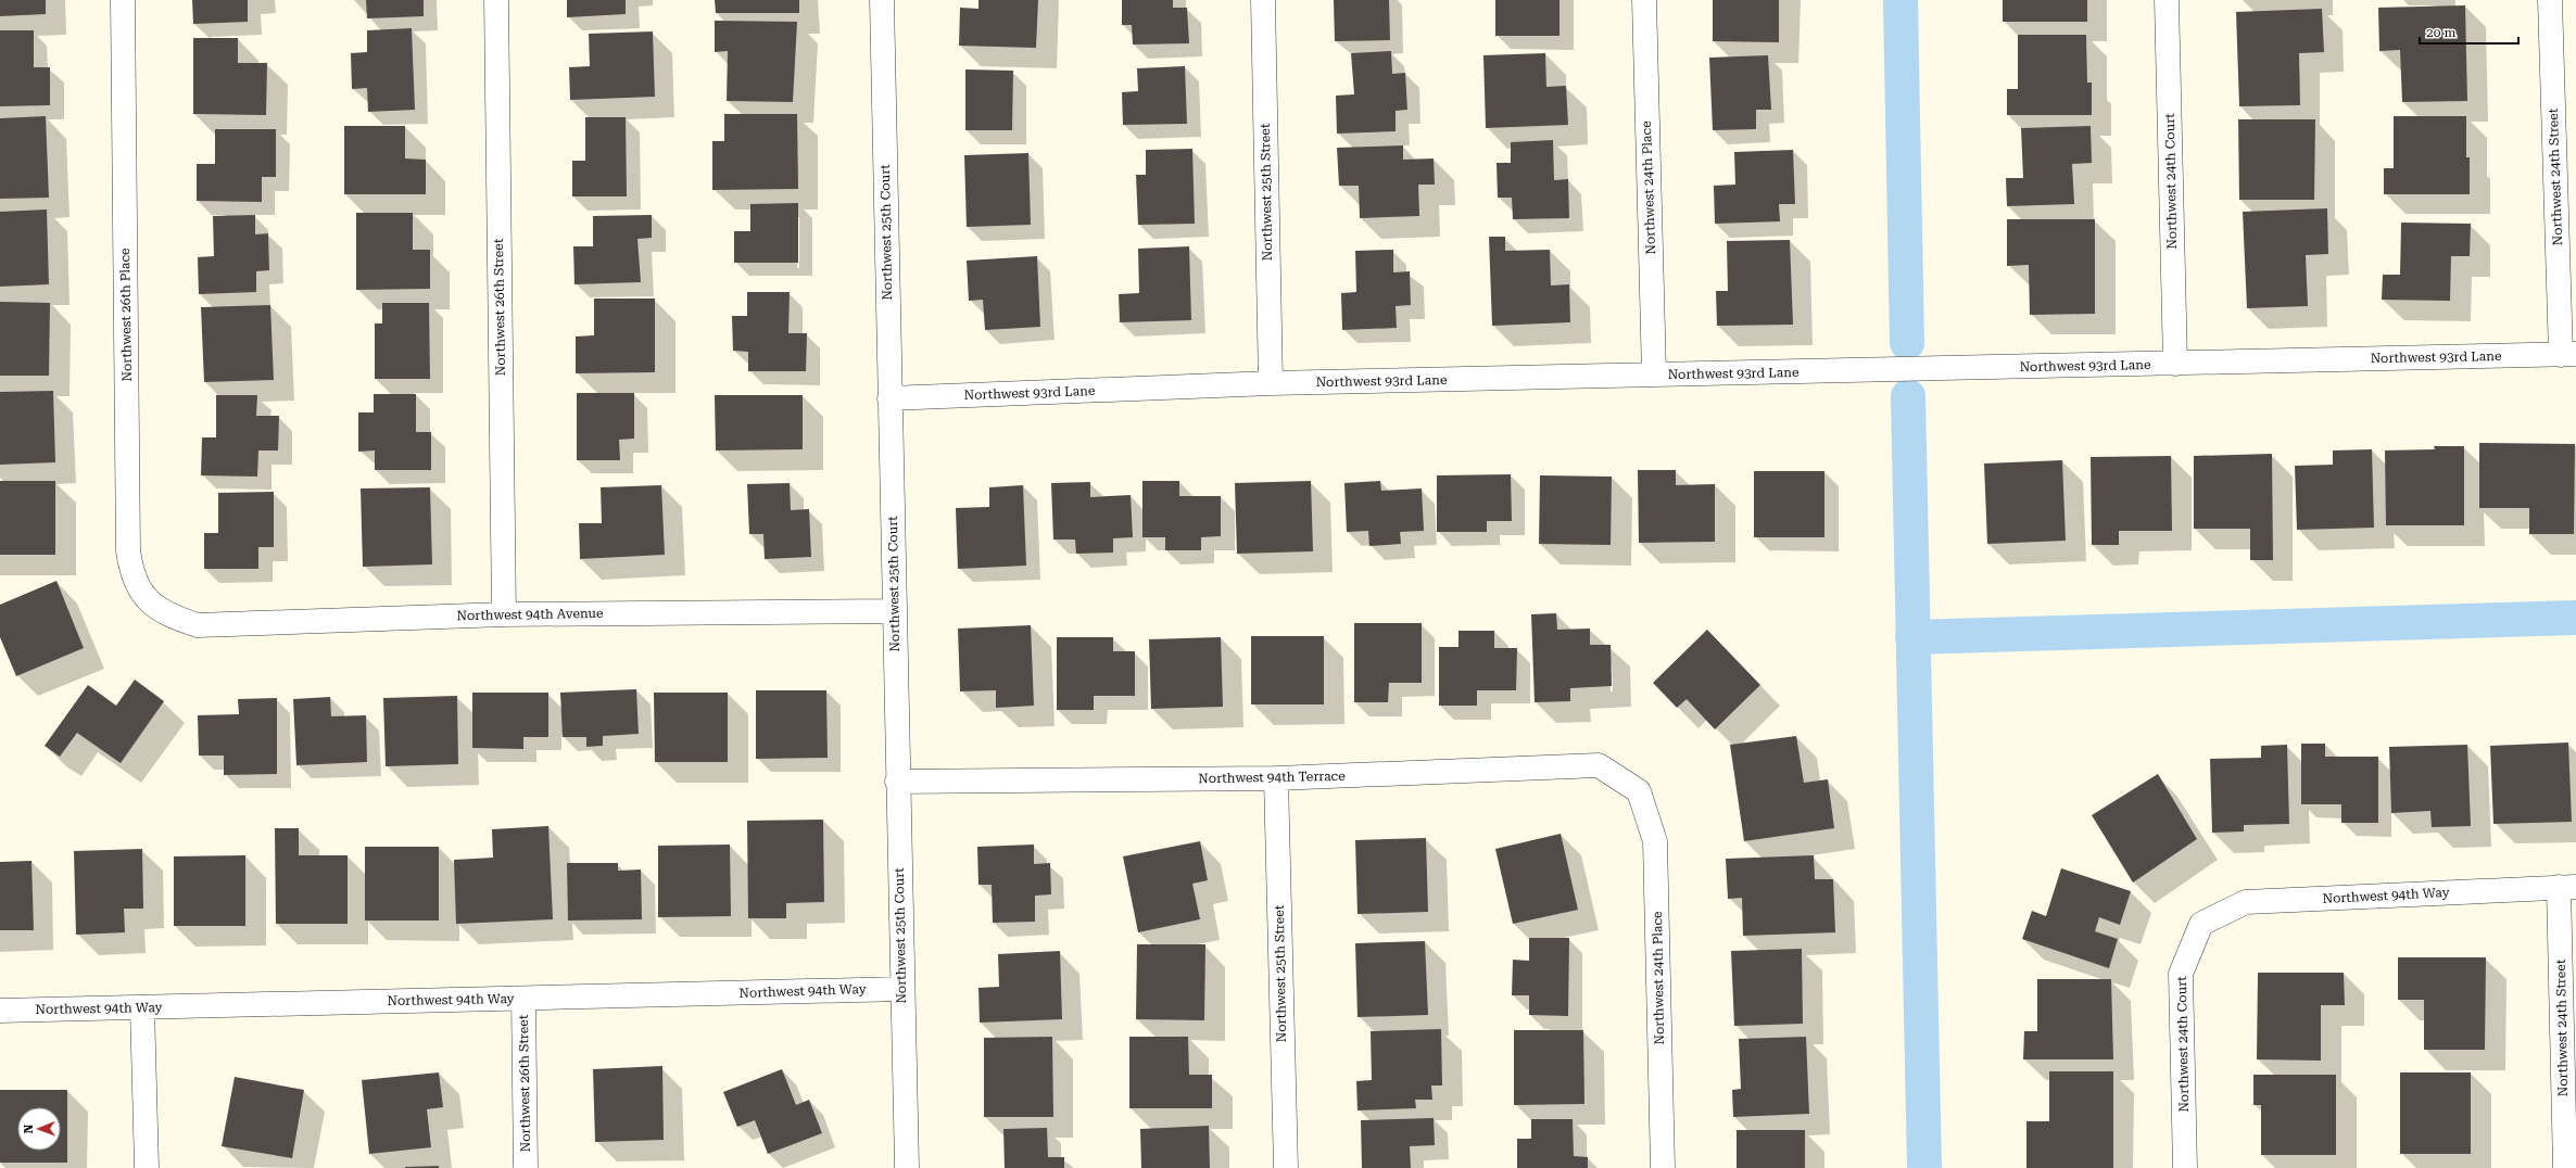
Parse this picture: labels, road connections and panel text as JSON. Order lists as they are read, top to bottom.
{
  "streets": {
    "street": [
      "Northwest 24th Street",
      "Northwest 24th Court",
      "Northwest 24th Place",
      "Northwest 25th Street",
      "Northwest 25th Court",
      "Northwest 26th Street",
      "Northwest 26th Place",
      "Northwest 93rd Lane",
      "Northwest 94th Avenue",
      "Northwest 94th Terrace",
      "Northwest 94th Way"
    ]
  },
  "crossings": [
    ["Northwest 24th Street", "Northwest 93rd Lane"],
    ["Northwest 24th Street", "Northwest 94th Way"],
    ["Northwest 24th Court", "Northwest 93rd Lane"],
    ["Northwest 24th Court", "Northwest 94th Way"],
    ["Northwest 24th Place", "Northwest 93rd Lane"],
    ["Northwest 24th Place", "Northwest 94th Terrace"],
    ["Northwest 25th Street", "Northwest 93rd Lane"],
    ["Northwest 25th Street", "Northwest 94th Terrace"],
    ["Northwest 25th Court", "Northwest 93rd Lane"],
    ["Northwest 25th Court", "Northwest 94th Avenue"],
    ["Northwest 25th Court", "Northwest 94th Terrace"],
    ["Northwest 25th Court", "Northwest 94th Way"],
    ["Northwest 26th Street", "Northwest 94th Avenue"],
    ["Northwest 26th Street", "Northwest 94th Way"],
    ["Northwest 26th Place", "Northwest 94th Avenue"]
  ],
  "scale_bar": "20 m",
  "north": "left"
}
